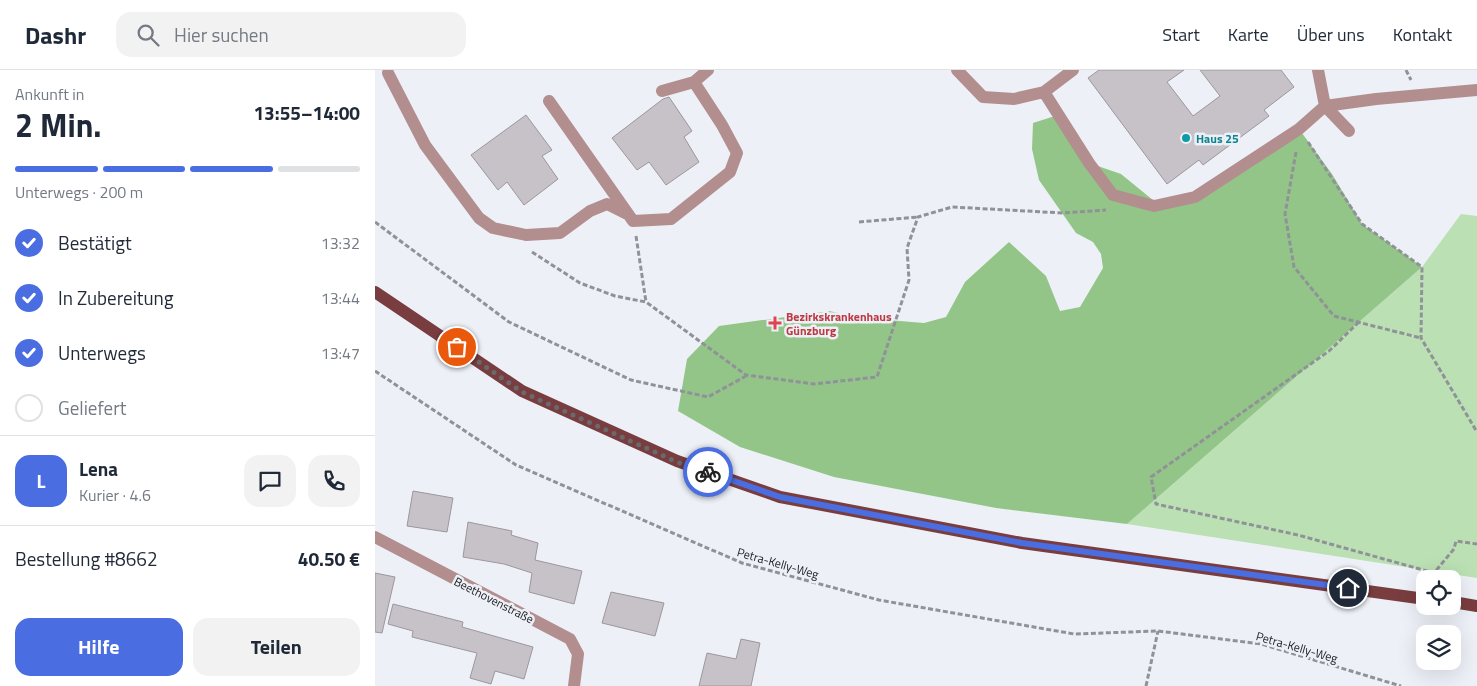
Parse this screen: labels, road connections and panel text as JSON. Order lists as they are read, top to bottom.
{
  "streets": {
    "street": ["Beethovenstraße"],
    "path": ["Petra-Kelly-Weg"]
  },
  "places": {
    "other": ["Haus 25"],
    "health": ["Bezirkskrankenhaus Günzburg"]
  },
  "page": {
    "header": "Dashr",
    "search": "Hier suchen",
    "nav": [
      "Start",
      "Karte",
      "Über uns",
      "Kontakt"
    ],
    "heading": ["2 Min.", "Ankunft in", "13:55–14:00"],
    "panel": [
      "Lena",
      "Kurier · 4.6",
      "Bestellung #8662",
      "40.50 €"
    ],
    "bar": "Unterwegs · 200 m",
    "list": [
      ["Bestätigt", "13:32"],
      ["In Zubereitung", "13:44"],
      ["Unterwegs", "13:47"],
      "Geliefert"
    ],
    "round": "L",
    "buttons": ["Hilfe", "Teilen"]
  }
}
